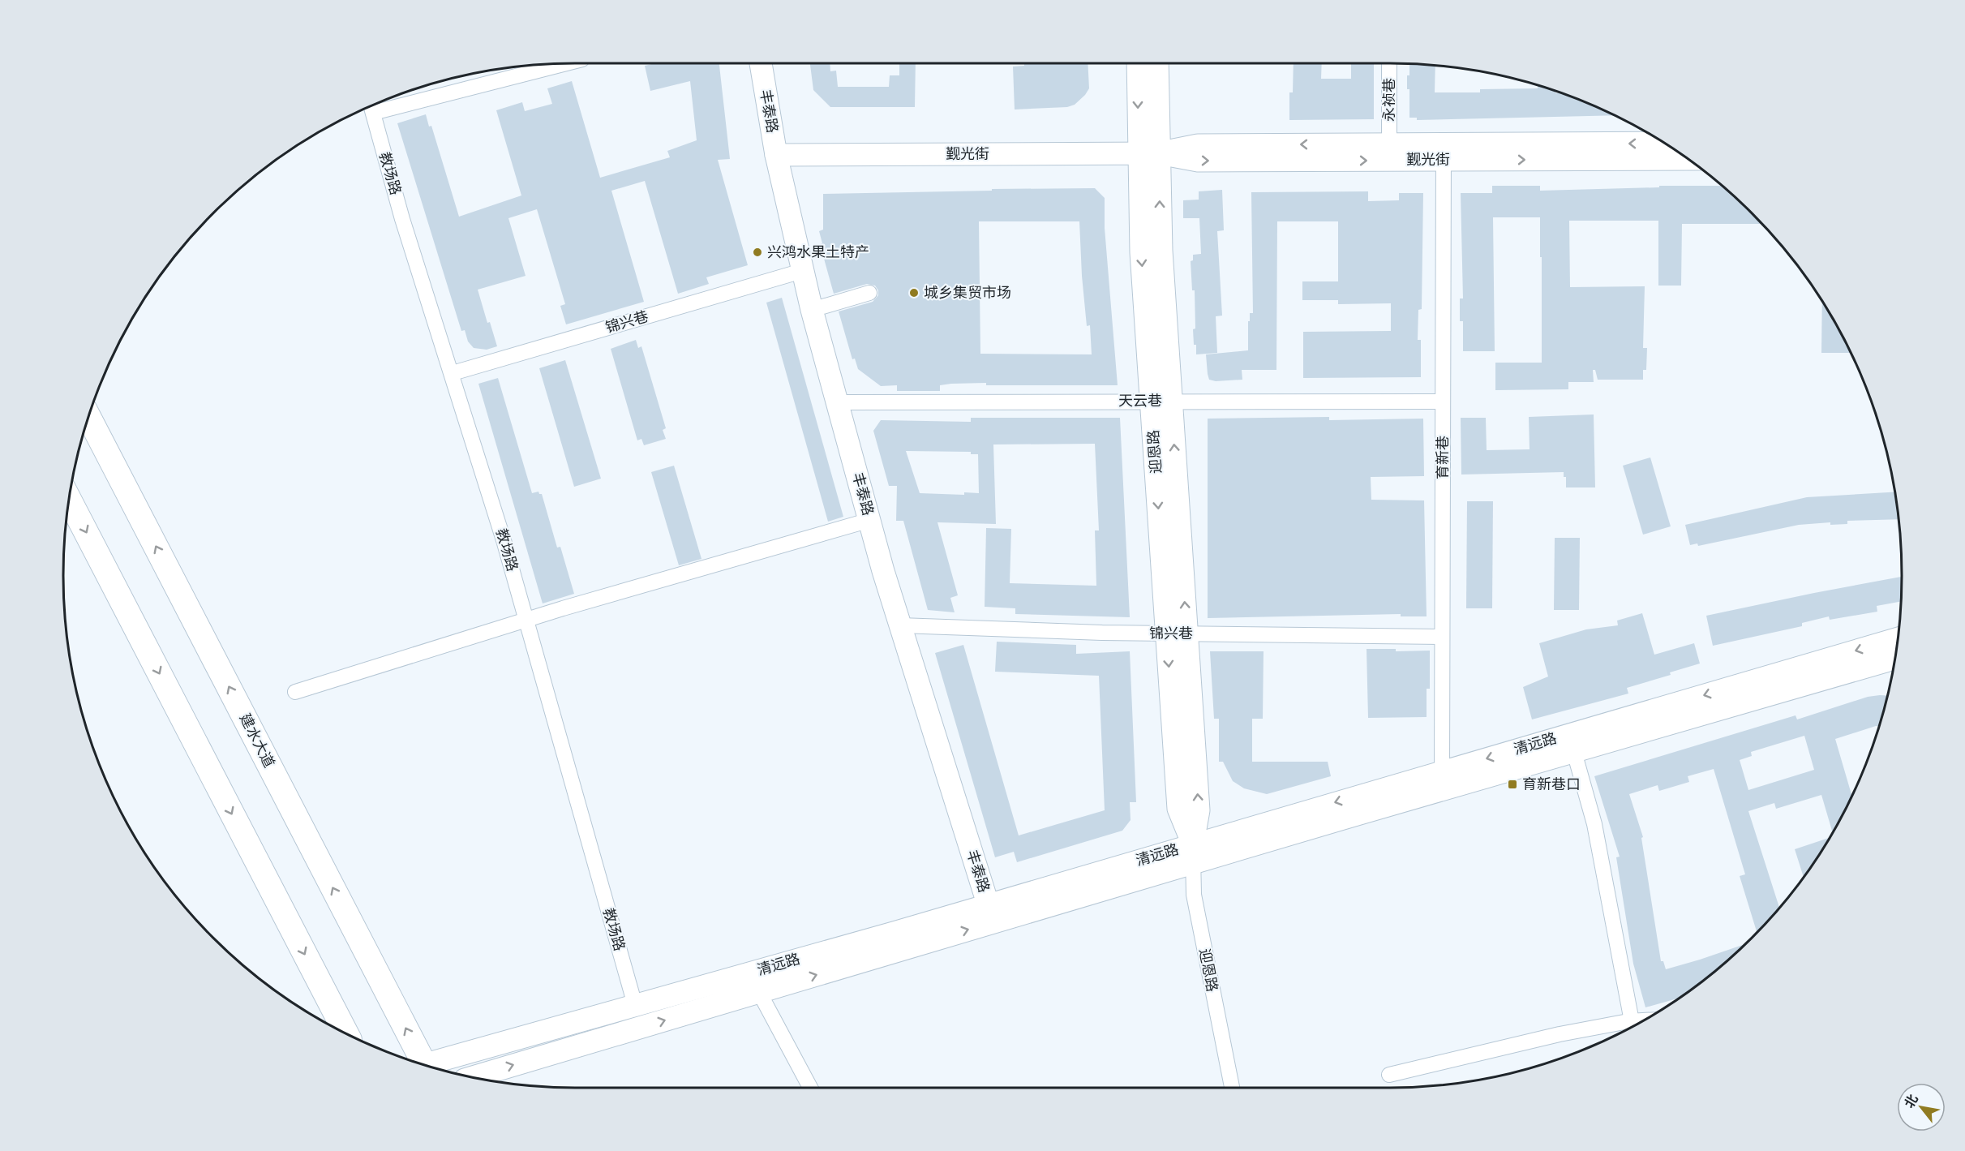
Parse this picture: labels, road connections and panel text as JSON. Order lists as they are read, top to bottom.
{
  "streets": {
    "main road": ["建水大道"],
    "street": [
      "永祯巷",
      "丰泰路",
      "觐光街",
      "教场路",
      "锦兴巷",
      "天云巷",
      "迎恩路",
      "育新巷",
      "清远路"
    ]
  },
  "crossings": [
    ["永祯巷", "觐光街"],
    ["丰泰路", "觐光街"],
    ["丰泰路", "锦兴巷"],
    ["丰泰路", "天云巷"],
    ["丰泰路", "清远路"],
    ["觐光街", "迎恩路"],
    ["觐光街", "育新巷"],
    ["教场路", "锦兴巷"],
    ["教场路", "清远路"],
    ["锦兴巷", "迎恩路"],
    ["锦兴巷", "育新巷"],
    ["天云巷", "迎恩路"],
    ["天云巷", "育新巷"],
    ["迎恩路", "清远路"],
    ["育新巷", "清远路"]
  ],
  "places": {
    "other": ["兴鸿水果土特产", "城乡集贸市场"],
    "transit": ["育新巷口"]
  },
  "north": "top left"
}
